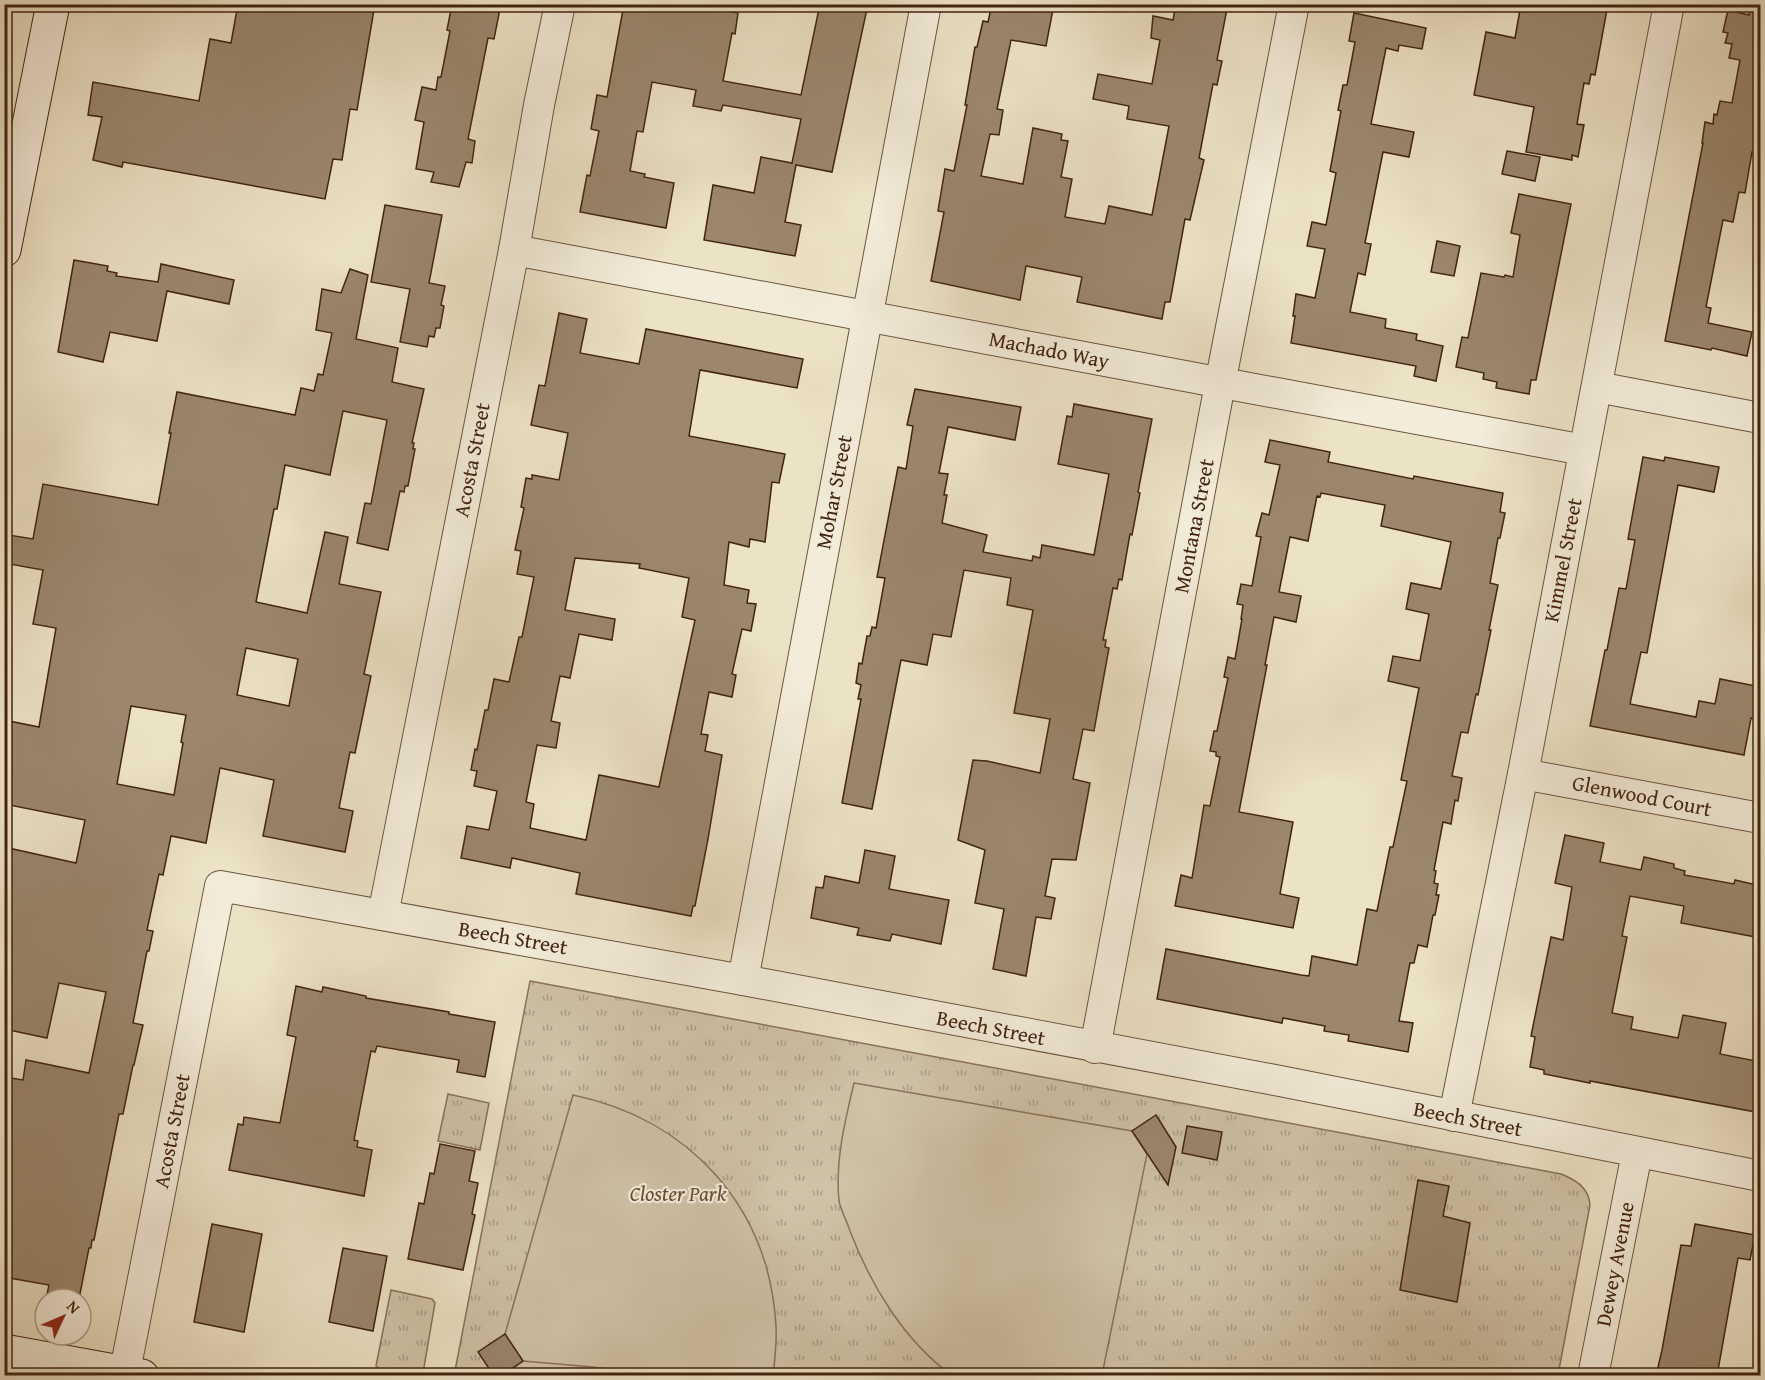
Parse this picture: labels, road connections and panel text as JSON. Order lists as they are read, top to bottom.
{
  "streets": {
    "street": [
      "Machado Way",
      "Acosta Street",
      "Mohar Street",
      "Montana Street",
      "Kimmel Street",
      "Glenwood Court",
      "Beech Street",
      "Dewey Avenue"
    ]
  },
  "crossings": [
    ["Machado Way", "Acosta Street"],
    ["Machado Way", "Mohar Street"],
    ["Machado Way", "Montana Street"],
    ["Machado Way", "Kimmel Street"],
    ["Acosta Street", "Beech Street"],
    ["Mohar Street", "Beech Street"],
    ["Montana Street", "Beech Street"],
    ["Kimmel Street", "Glenwood Court"],
    ["Kimmel Street", "Beech Street"],
    ["Beech Street", "Dewey Avenue"]
  ],
  "parks": ["Closter Park"],
  "north": "top right"
}
